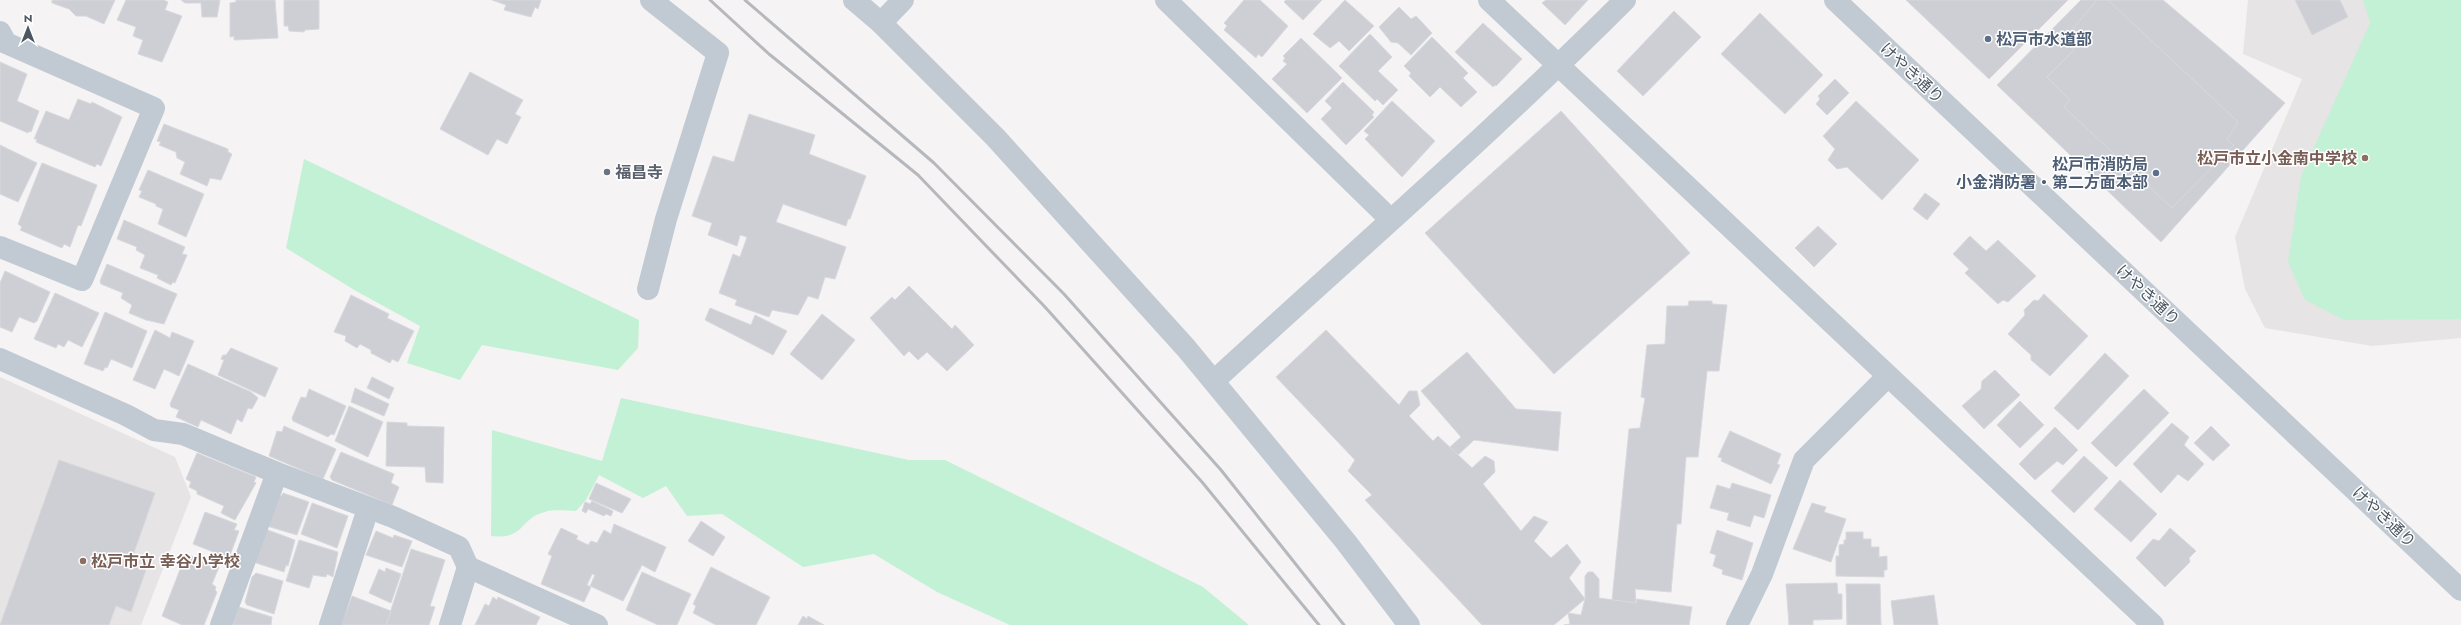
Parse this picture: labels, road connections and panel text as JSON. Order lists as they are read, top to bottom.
{
  "streets": {
    "street": ["けやき通り"]
  },
  "places": [
    "松戸市水道部",
    "松戸市立小金南中学校",
    "福昌寺",
    "松戸市消防局 小金消防署・第二方面本部",
    "松戸市立 幸谷小学校"
  ],
  "north": "top"
}
